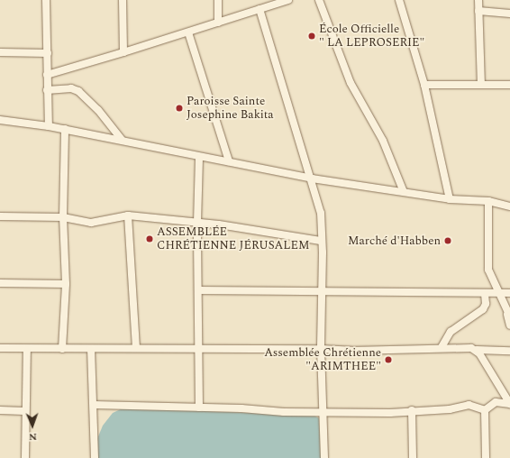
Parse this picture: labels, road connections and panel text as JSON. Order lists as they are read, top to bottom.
{
  "places": [
    "École Officielle \" LA LEPROSERIE\"",
    "Paroisse Sainte Josephine Bakita",
    "ASSEMBLÉE CHRÉTIENNE JÉRUSALEM",
    "Marché d'Habben",
    "Assemblée Chrétienne \"ARIMTHEE\""
  ],
  "north": "bottom"
}
